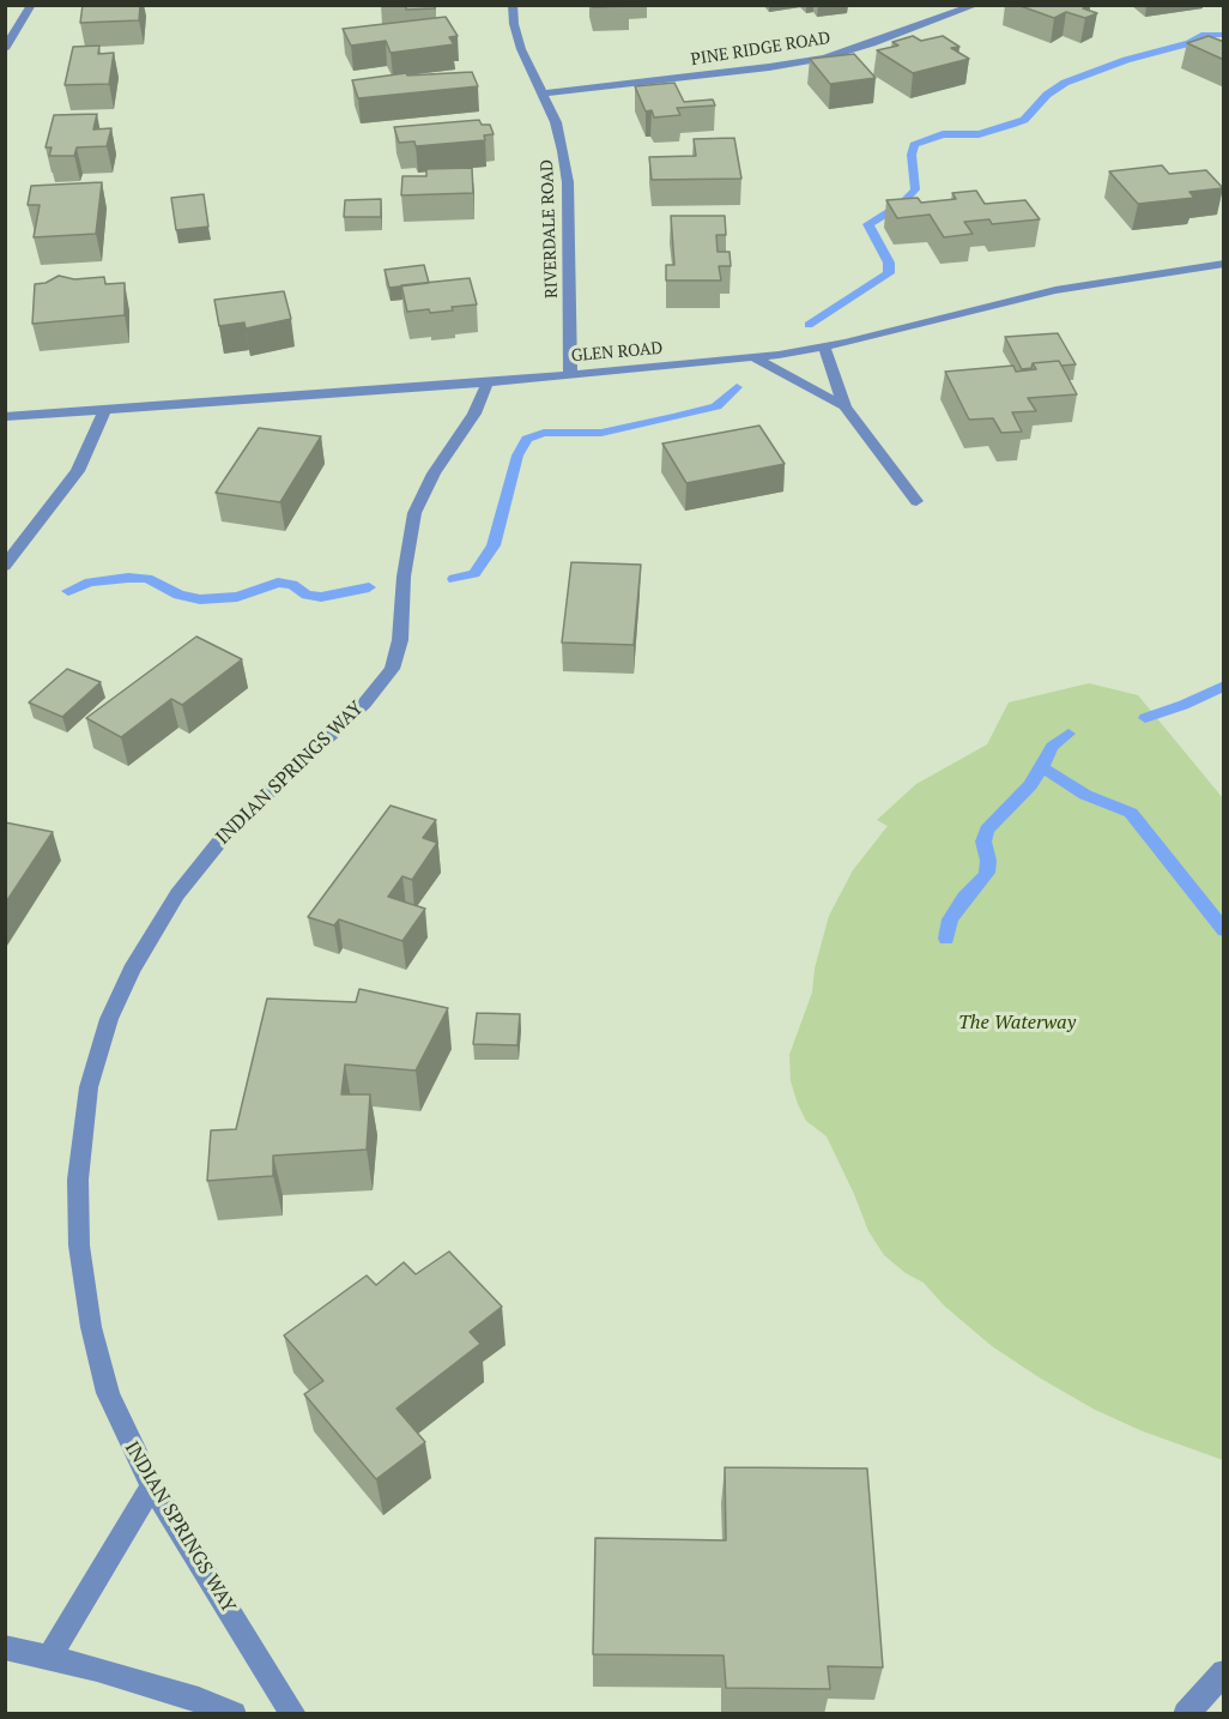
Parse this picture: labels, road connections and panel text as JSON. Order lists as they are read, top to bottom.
{
  "streets": {
    "street": [
      "PINE RIDGE ROAD",
      "RIVERDALE ROAD",
      "GLEN ROAD",
      "INDIAN SPRINGS WAY"
    ]
  },
  "crossings": [
    ["PINE RIDGE ROAD", "RIVERDALE ROAD"],
    ["RIVERDALE ROAD", "GLEN ROAD"],
    ["GLEN ROAD", "INDIAN SPRINGS WAY"]
  ],
  "parks": ["The Waterway"]
}
